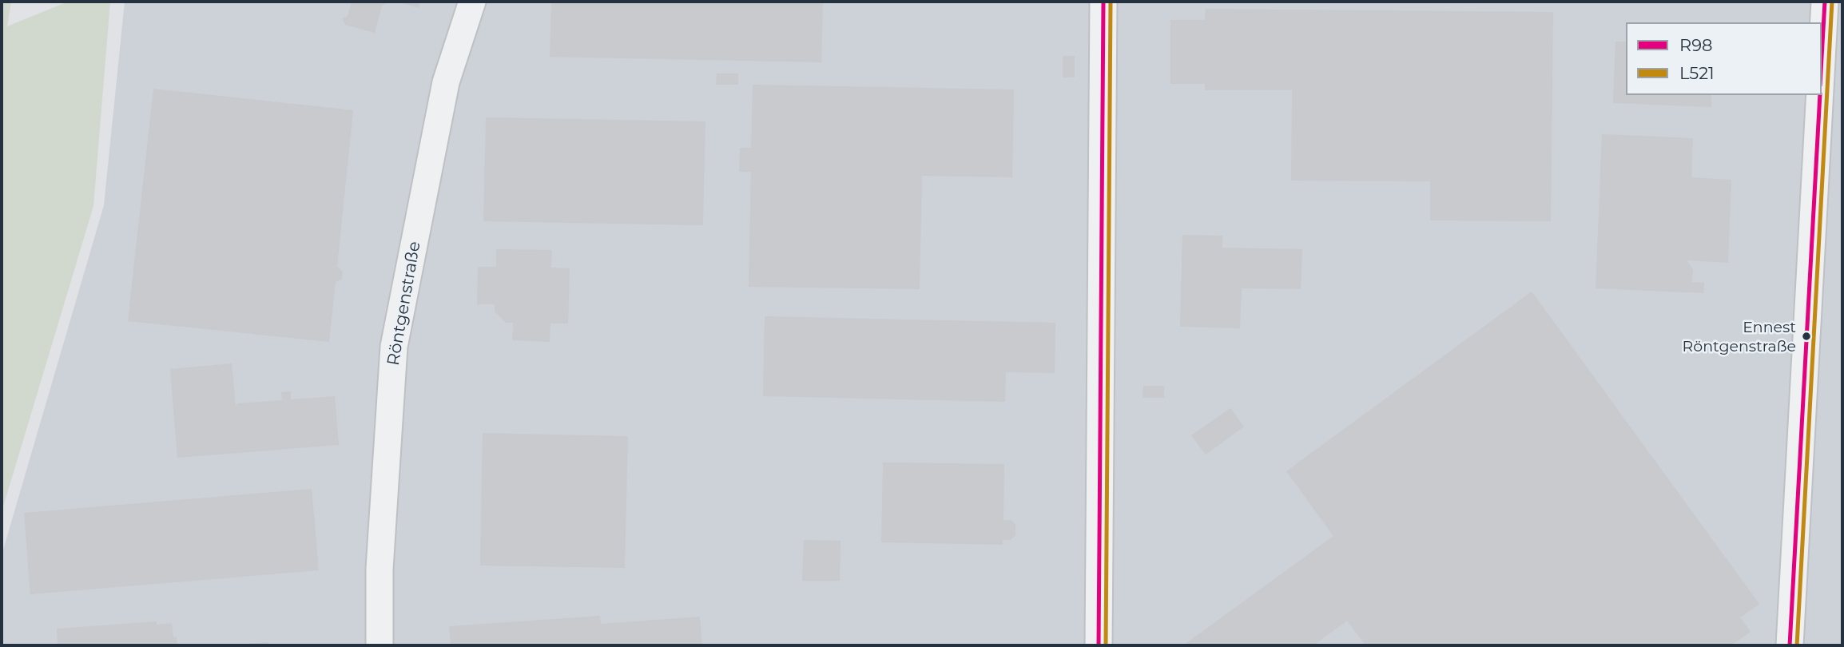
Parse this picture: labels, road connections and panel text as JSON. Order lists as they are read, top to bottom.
{
  "streets": {
    "street": ["Röntgenstraße"]
  },
  "places": ["Ennest Röntgenstraße"],
  "lines": ["transit line R98", "transit line L521"],
  "legend": ["R98", "L521"]
}
